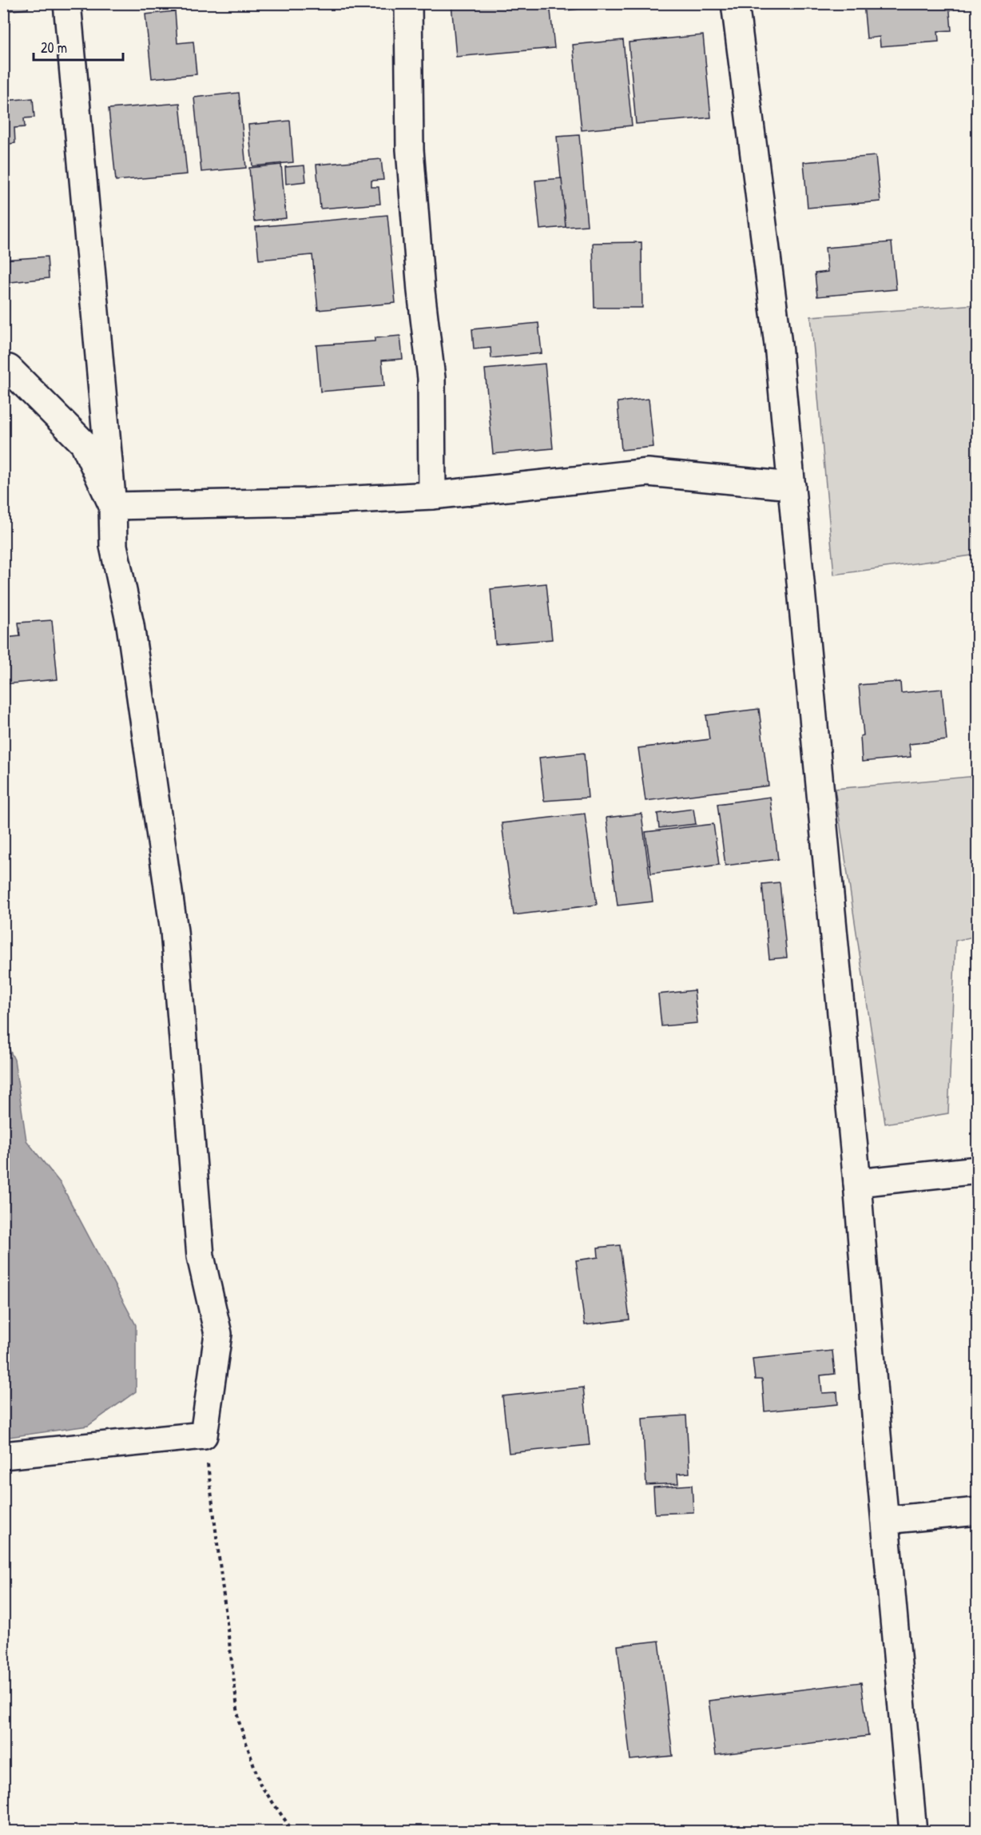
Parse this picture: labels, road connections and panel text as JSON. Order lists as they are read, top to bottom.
{
  "scale_bar": "20 m"
}
